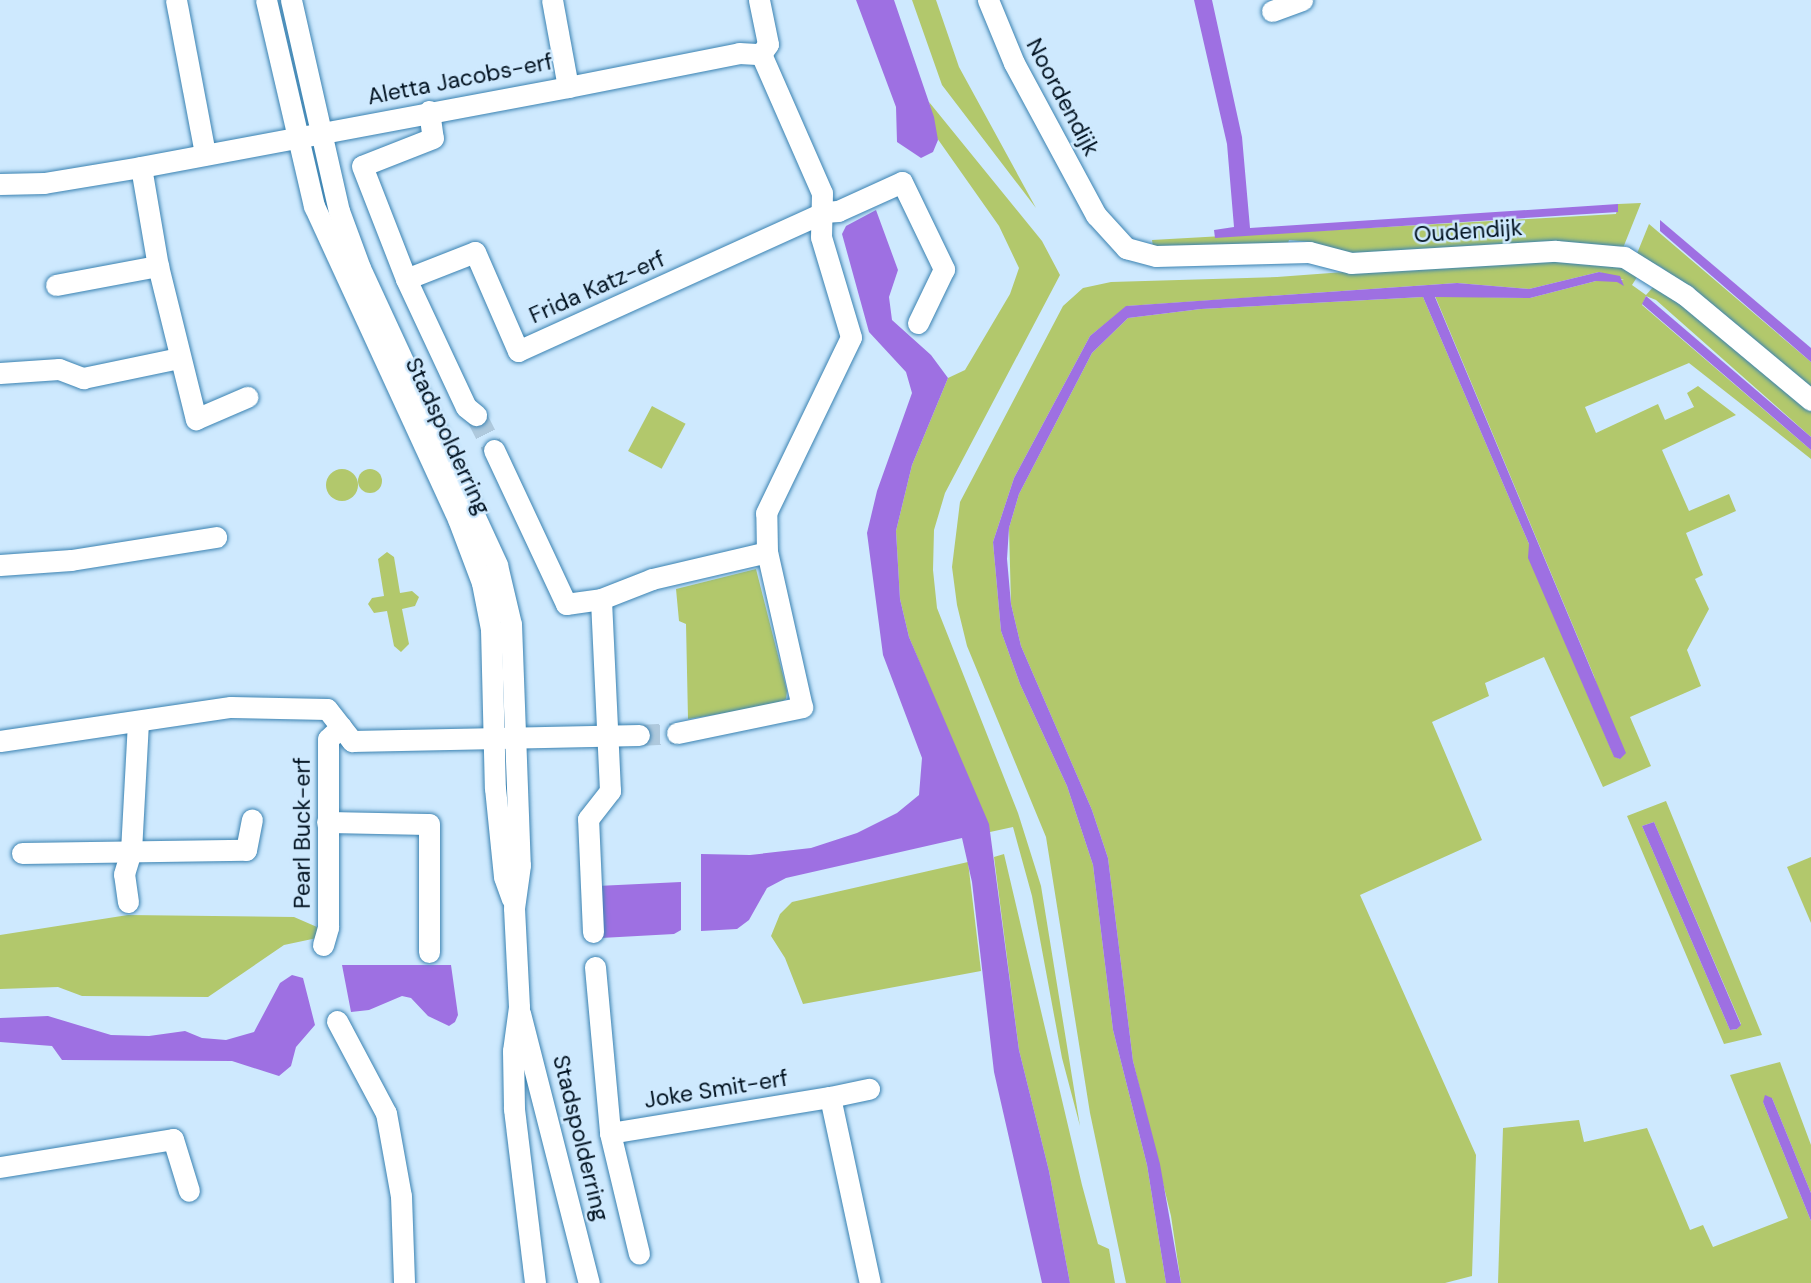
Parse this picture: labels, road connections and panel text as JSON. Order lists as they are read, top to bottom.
{
  "streets": {
    "street": [
      "Aletta Jacobs-erf",
      "Noordendijk",
      "Oudendijk",
      "Frida Katz-erf",
      "Stadspolderring",
      "Pearl Buck-erf",
      "Joke Smit-erf"
    ]
  },
  "crossings": [
    ["Aletta Jacobs-erf", "Stadspolderring"],
    ["Noordendijk", "Oudendijk"]
  ]
}
